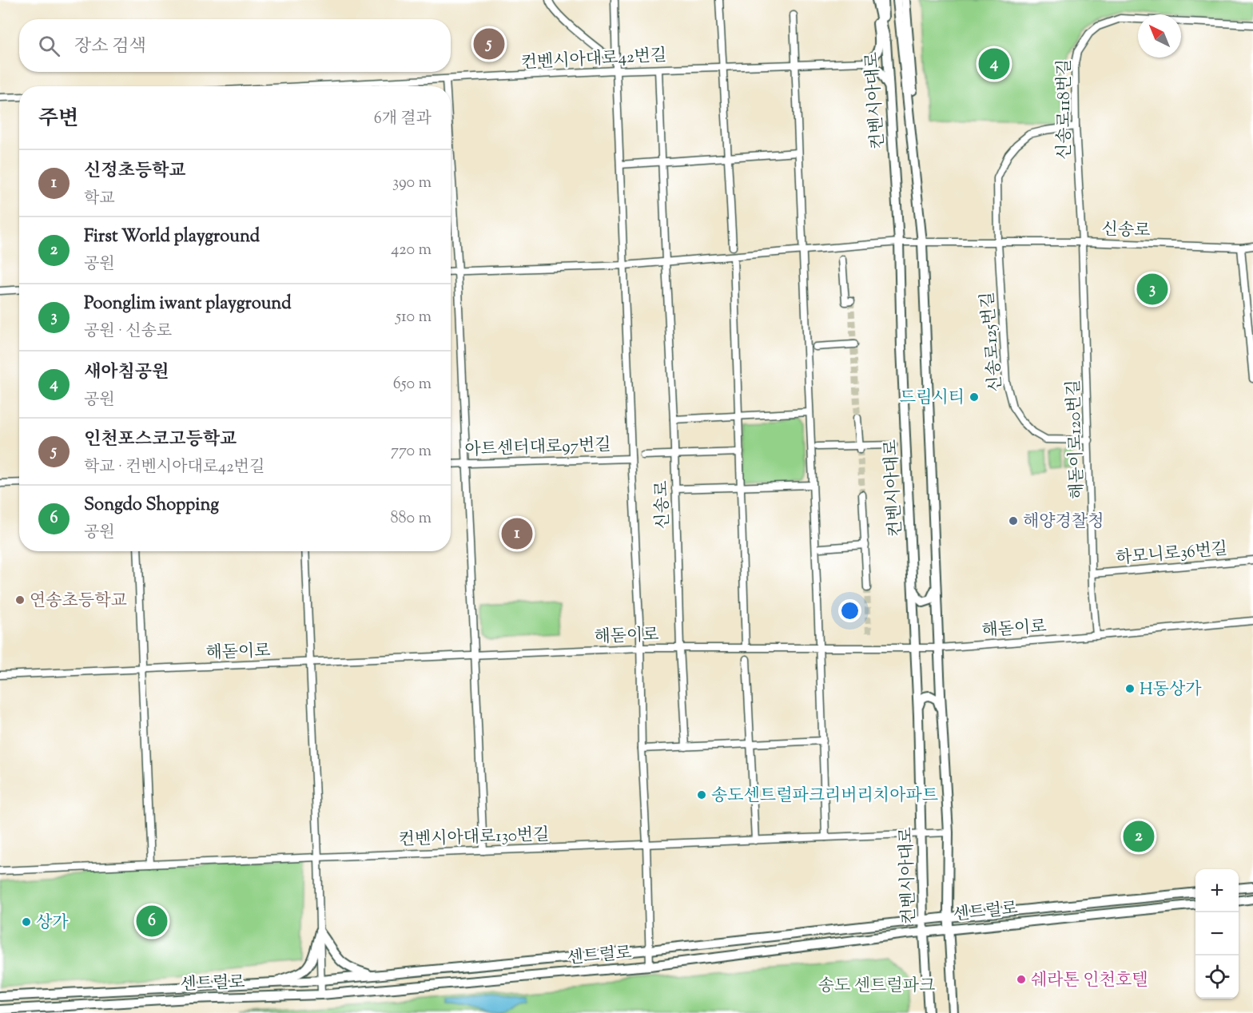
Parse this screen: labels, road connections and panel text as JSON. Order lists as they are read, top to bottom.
{
  "streets": {
    "main road": ["컨벤시아대로", "센트럴로"],
    "street": [
      "컨벤시아대로42번길",
      "신송로118번길",
      "신송로",
      "신송로125번길",
      "해돋이로120번길",
      "아트센터대로97번길",
      "하모니로36번길",
      "해돋이로",
      "컨벤시아대로130번길"
    ]
  },
  "crossings": [
    ["컨벤시아대로", "신송로"],
    ["컨벤시아대로", "해돋이로"],
    ["컨벤시아대로", "컨벤시아대로130번길"],
    ["컨벤시아대로", "센트럴로"],
    ["신송로118번길", "신송로"],
    ["신송로118번길", "해돋이로120번길"],
    ["신송로", "신송로125번길"],
    ["신송로", "해돋이로120번길"],
    ["신송로", "해돋이로"],
    ["신송로125번길", "해돋이로120번길"],
    ["해돋이로120번길", "하모니로36번길"],
    ["해돋이로120번길", "해돋이로"]
  ],
  "parks": ["송도 센트럴파크"],
  "places": [
    "드림시티",
    "해양경찰청",
    "연송초등학교",
    "H동상가",
    "송도센트럴파크리버리치아파트",
    "상가",
    "쉐라톤 인천호텔"
  ],
  "north": "top left",
  "page": {
    "search": "장소 검색",
    "pins": [
      "5",
      "4",
      "3",
      "1",
      "2",
      "6"
    ],
    "heading": ["주변", "6개 결과"],
    "list": [
      {
        "mark": "1",
        "name": "신정초등학교",
        "note": "학교",
        "value": "390 m"
      },
      {
        "mark": "2",
        "name": "First World playground",
        "note": "공원",
        "value": "420 m"
      },
      {
        "mark": "3",
        "name": "Poonglim iwant playground",
        "note": "공원 · 신송로",
        "value": "510 m"
      },
      {
        "mark": "4",
        "name": "새아침공원",
        "note": "공원",
        "value": "650 m"
      },
      {
        "mark": "5",
        "name": "인천포스코고등학교",
        "note": "학교 · 컨벤시아대로42번길",
        "value": "770 m"
      },
      {
        "mark": "6",
        "name": "Songdo Shopping",
        "note": "공원",
        "value": "880 m"
      }
    ],
    "map_buttons": ["+", "−"]
  }
}
